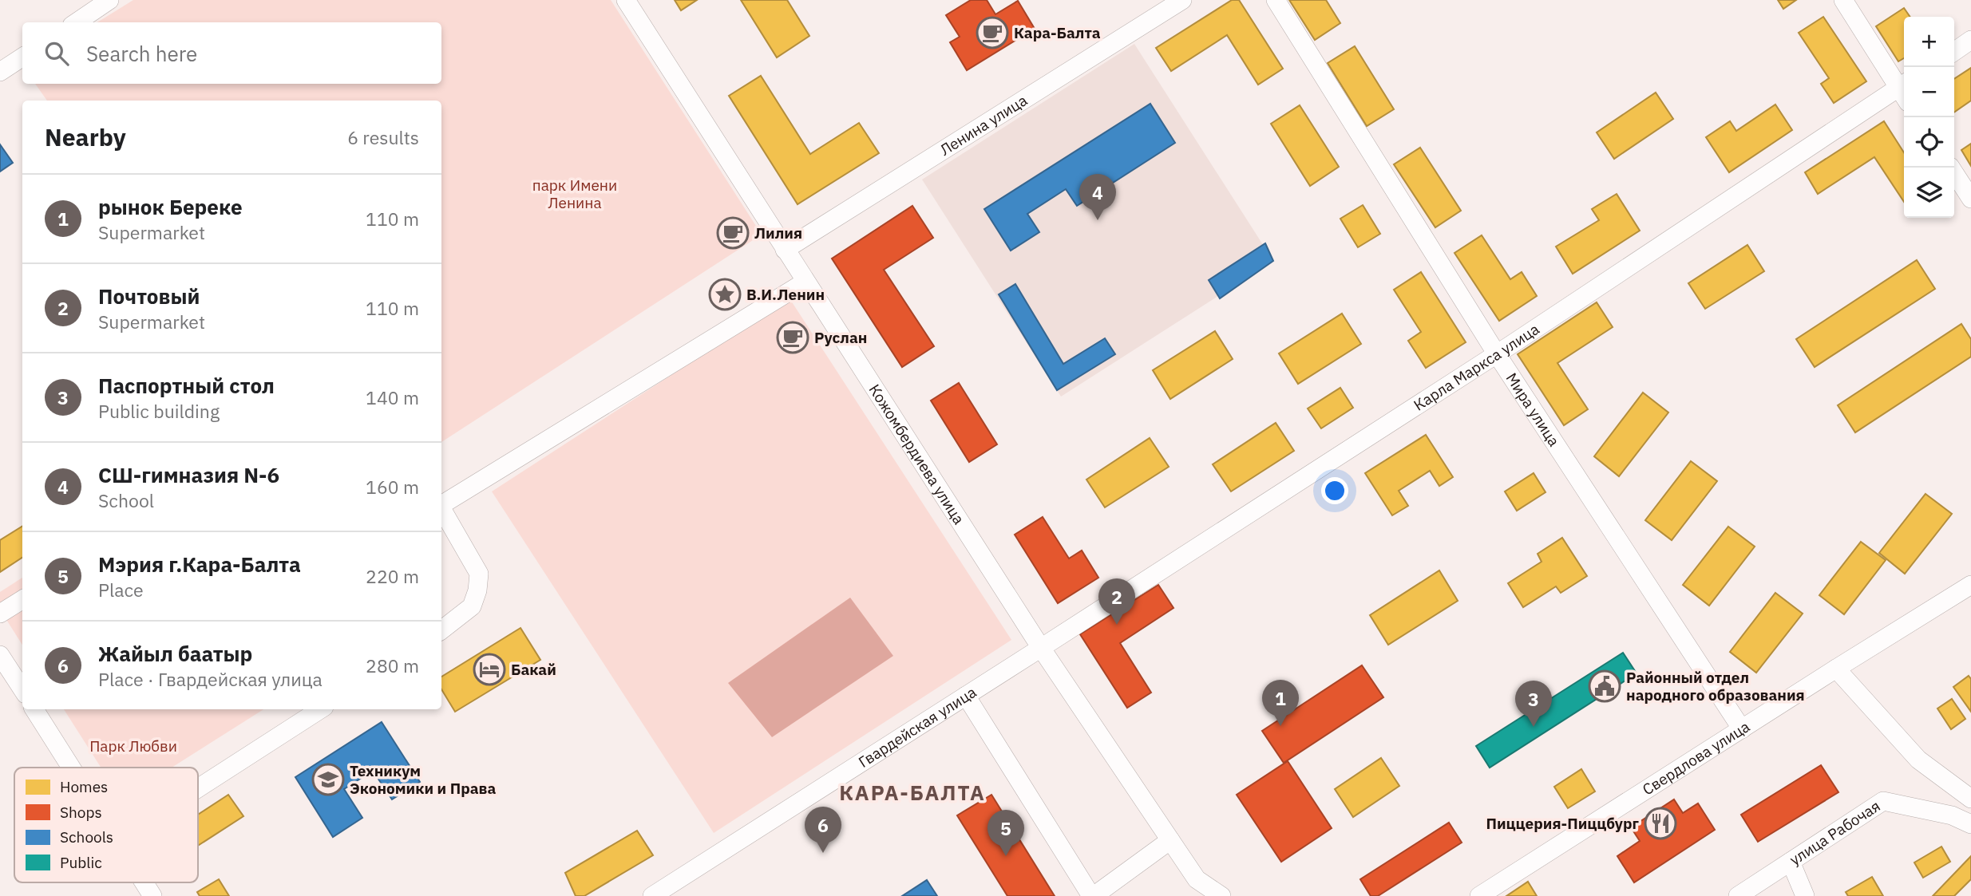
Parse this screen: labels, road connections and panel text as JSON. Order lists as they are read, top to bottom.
{
  "streets": {
    "street": [
      "Ленина улица",
      "Карла Маркса улица",
      "Мира улица",
      "Кожомбердиева улица",
      "Гвардейская улица",
      "Свердлова улица",
      "улица Рабочая"
    ]
  },
  "crossings": [
    ["Ленина улица", "Кожомбердиева улица"],
    ["Карла Маркса улица", "Мира улица"],
    ["Карла Маркса улица", "Кожомбердиева улица"],
    ["Карла Маркса улица", "Гвардейская улица"],
    ["Мира улица", "Свердлова улица"],
    ["Кожомбердиева улица", "Гвардейская улица"]
  ],
  "districts": ["КАРА-БАЛТА"],
  "parks": ["парк Имени Ленина", "Парк Любви"],
  "places": {
    "cafe": ["Кара-Балта", "Лилия", "Руслан"],
    "place": ["В.И.Ленин"],
    "hotel": ["Бакай"],
    "public building": ["Районный отдел народного образования"],
    "school or university": ["Техникум Экономики и Права"],
    "restaurant": ["Пиццерия-Пиццбург"]
  },
  "legend": [
    "Homes",
    "Shops",
    "Schools",
    "Public"
  ],
  "page": {
    "map_buttons": ["+", "−"],
    "search": "Search here",
    "heading": ["Nearby", "6 results"],
    "list": [
      {
        "mark": "1",
        "name": "рынок Береке",
        "note": "Supermarket",
        "value": "110 m"
      },
      {
        "mark": "2",
        "name": "Почтовый",
        "note": "Supermarket",
        "value": "110 m"
      },
      {
        "mark": "3",
        "name": "Паспортный стол",
        "note": "Public building",
        "value": "140 m"
      },
      {
        "mark": "4",
        "name": "СШ-гимназия N-6",
        "note": "School",
        "value": "160 m"
      },
      {
        "mark": "5",
        "name": "Мэрия г.Кара-Балта",
        "note": "Place",
        "value": "220 m"
      },
      {
        "mark": "6",
        "name": "Жайыл баатыр",
        "note": "Place · Гвардейская улица",
        "value": "280 m"
      }
    ],
    "pins": [
      "4",
      "2",
      "1",
      "3",
      "6",
      "5"
    ]
  }
}
